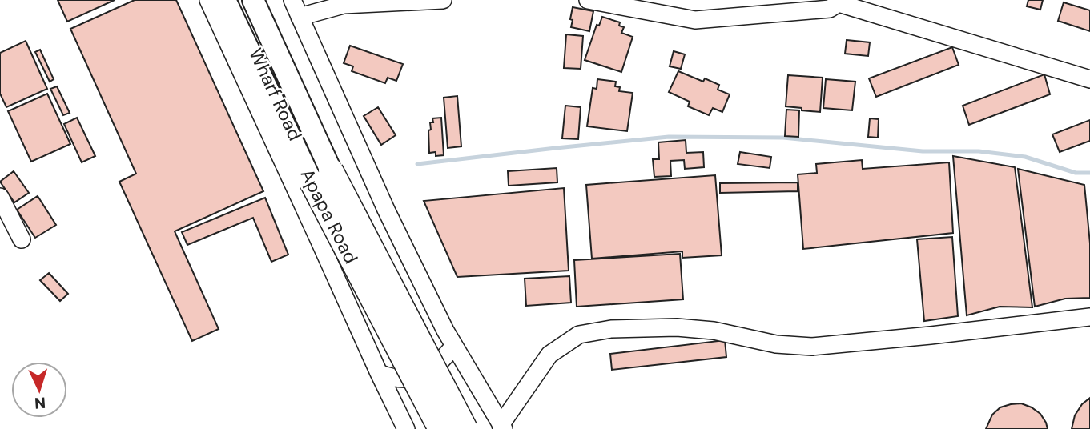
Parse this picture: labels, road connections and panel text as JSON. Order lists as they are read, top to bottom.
{
  "streets": {
    "highway": ["Apapa Road"],
    "street": ["Wharf Road"]
  },
  "north": "bottom"
}
